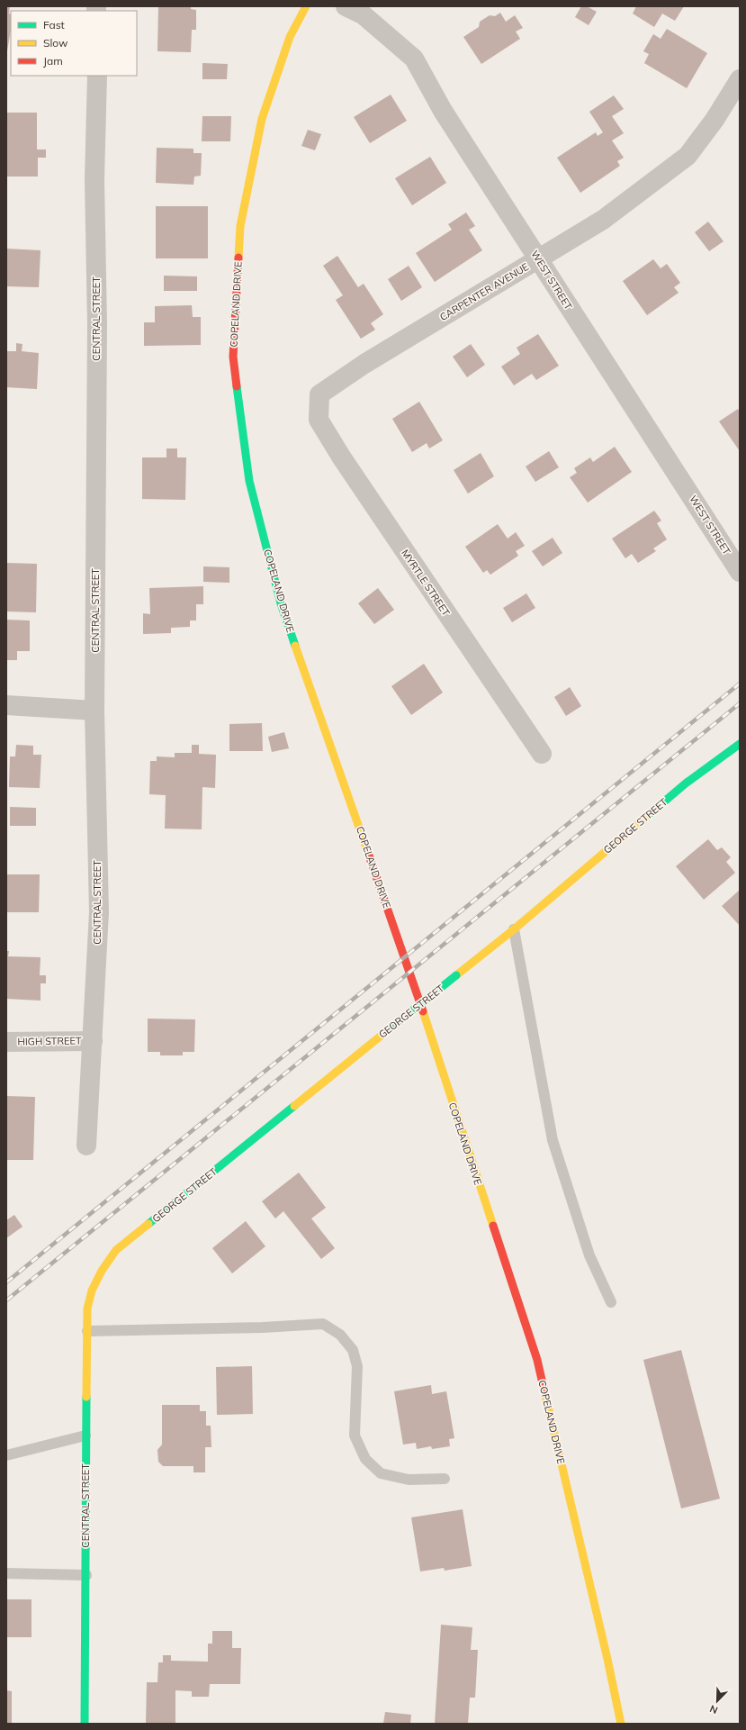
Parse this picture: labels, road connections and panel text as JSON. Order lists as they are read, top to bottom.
{
  "streets": {
    "main road": ["COPELAND DRIVE", "CENTRAL STREET", "GEORGE STREET"],
    "street": [
      "WEST STREET",
      "CARPENTER AVENUE",
      "MYRTLE STREET",
      "HIGH STREET"
    ]
  },
  "crossings": [
    ["WEST STREET", "CARPENTER AVENUE"],
    ["CARPENTER AVENUE", "MYRTLE STREET"],
    ["CENTRAL STREET", "GEORGE STREET"],
    ["CENTRAL STREET", "HIGH STREET"]
  ],
  "legend": ["Fast", "Slow", "Jam"],
  "north": "bottom left"
}
